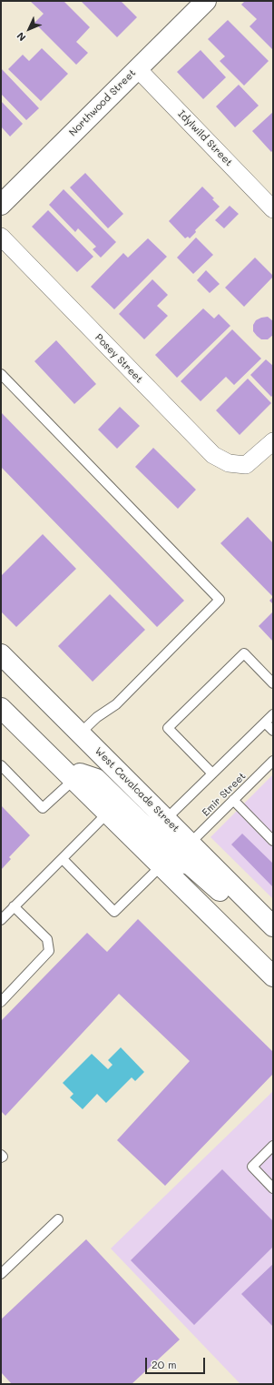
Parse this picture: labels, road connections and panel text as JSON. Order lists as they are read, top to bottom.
{
  "streets": {
    "main road": ["Northwood Street", "West Cavalcade Street"],
    "street": ["Idylwild Street", "Posey Street"],
    "lane": ["Emir Street"]
  },
  "crossings": [
    ["Northwood Street", "Idylwild Street"],
    ["West Cavalcade Street", "Emir Street"]
  ],
  "scale_bar": "20 m",
  "north": "bottom left"
}
